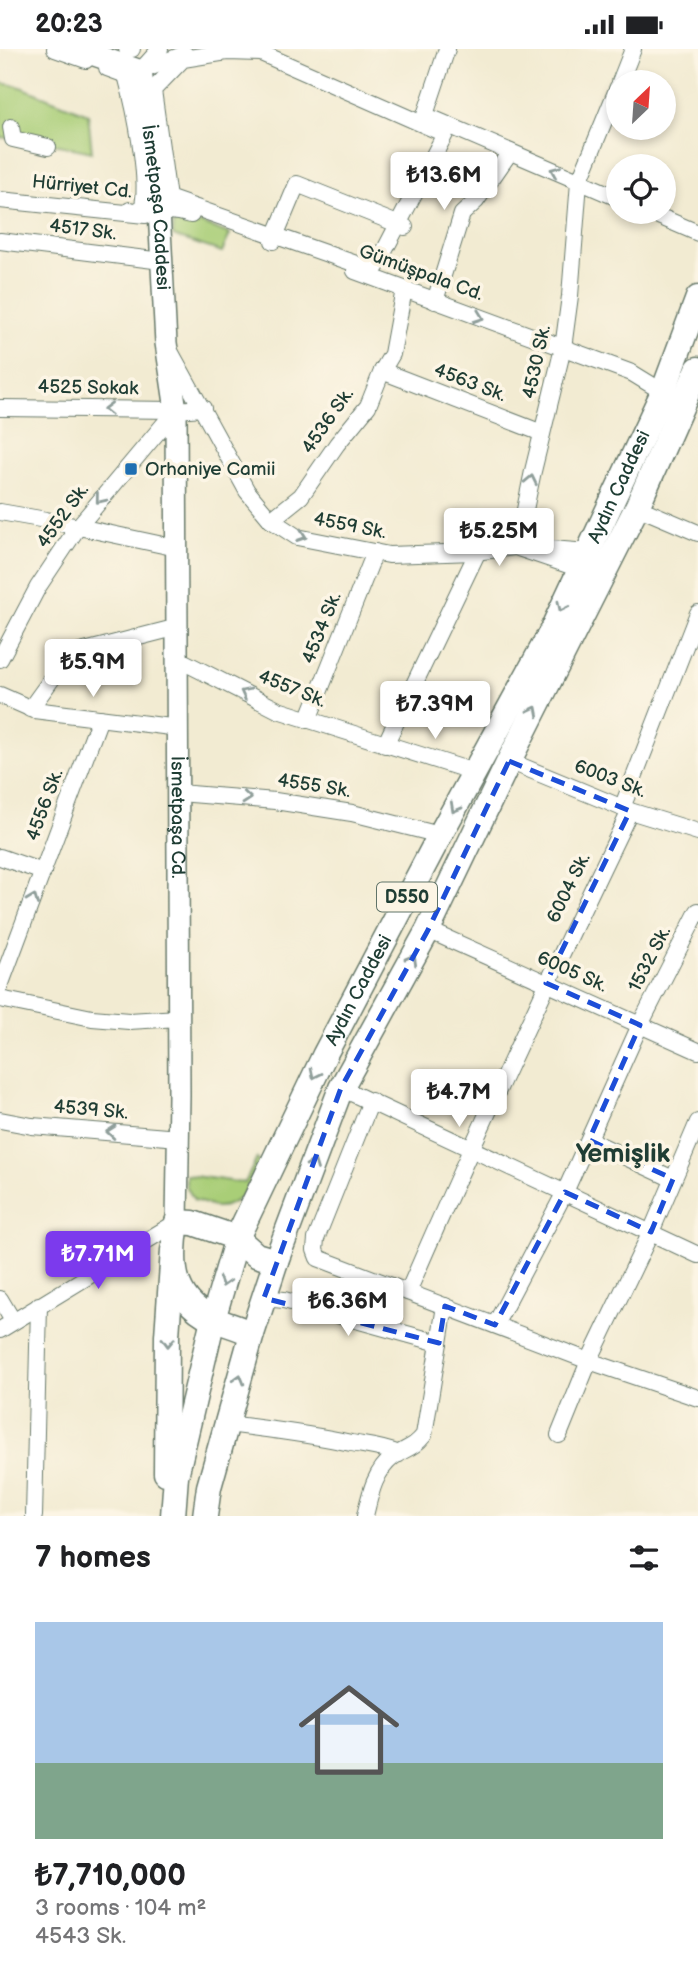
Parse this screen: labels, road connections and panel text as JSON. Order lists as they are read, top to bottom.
{
  "streets": {
    "highway": ["Aydın Caddesi", "D550"],
    "main road": ["İsmetpaşa Caddesi", "İsmetpaşa Cd."],
    "street": [
      "Hürriyet Cd.",
      "4517 Sk.",
      "Gümüşpala Cd.",
      "4530 Sk.",
      "4563 Sk.",
      "4525 Sokak",
      "4536 Sk.",
      "4552 Sk.",
      "4559 Sk.",
      "4534 Sk.",
      "4557 Sk.",
      "6003 Sk.",
      "4555 Sk.",
      "4556 Sk.",
      "6004 Sk.",
      "1532 Sk.",
      "6005 Sk.",
      "4539 Sk."
    ]
  },
  "crossings": [
    ["Hürriyet Cd.", "İsmetpaşa Caddesi"],
    ["Hürriyet Cd.", "Gümüşpala Cd."],
    ["İsmetpaşa Caddesi", "4517 Sk."],
    ["İsmetpaşa Caddesi", "Gümüşpala Cd."],
    ["İsmetpaşa Caddesi", "4525 Sokak"],
    ["İsmetpaşa Caddesi", "4552 Sk."],
    ["İsmetpaşa Caddesi", "4559 Sk."],
    ["İsmetpaşa Caddesi", "İsmetpaşa Cd."],
    ["Gümüşpala Cd.", "4530 Sk."],
    ["Gümüşpala Cd.", "4536 Sk."],
    ["Gümüşpala Cd.", "Aydın Caddesi"],
    ["4530 Sk.", "4563 Sk."],
    ["4530 Sk.", "4559 Sk."],
    ["4563 Sk.", "4536 Sk."],
    ["4525 Sokak", "4552 Sk."],
    ["4525 Sokak", "İsmetpaşa Cd."],
    ["4536 Sk.", "4559 Sk."],
    ["Aydın Caddesi", "4559 Sk."],
    ["Aydın Caddesi", "4557 Sk."],
    ["Aydın Caddesi", "6003 Sk."],
    ["Aydın Caddesi", "4555 Sk."],
    ["Aydın Caddesi", "6005 Sk."],
    ["4552 Sk.", "İsmetpaşa Cd."],
    ["4559 Sk.", "4534 Sk."],
    ["4534 Sk.", "4557 Sk."],
    ["4557 Sk.", "İsmetpaşa Cd."],
    ["6003 Sk.", "6004 Sk."],
    ["4555 Sk.", "İsmetpaşa Cd."],
    ["İsmetpaşa Cd.", "4539 Sk."],
    ["6004 Sk.", "6005 Sk."],
    ["1532 Sk.", "6005 Sk."]
  ],
  "one_way": [
    "4552 Sk.",
    "4557 Sk.",
    "4555 Sk.",
    "4556 Sk."
  ],
  "districts": ["Yemişlik"],
  "places": {
    "transit": ["Orhaniye Camii"]
  },
  "north": "top right",
  "page": {
    "status": "20:23",
    "price": [
      "₺13.6M",
      "₺5.25M",
      "₺5.9M",
      "₺7.39M",
      "₺4.7M",
      "₺7.71M",
      "₺6.36M"
    ],
    "heading": "7 homes",
    "list": [
      {
        "name": "₺7,710,000",
        "note": "3 rooms · 104 m² · 4543 Sk."
      }
    ]
  }
}
